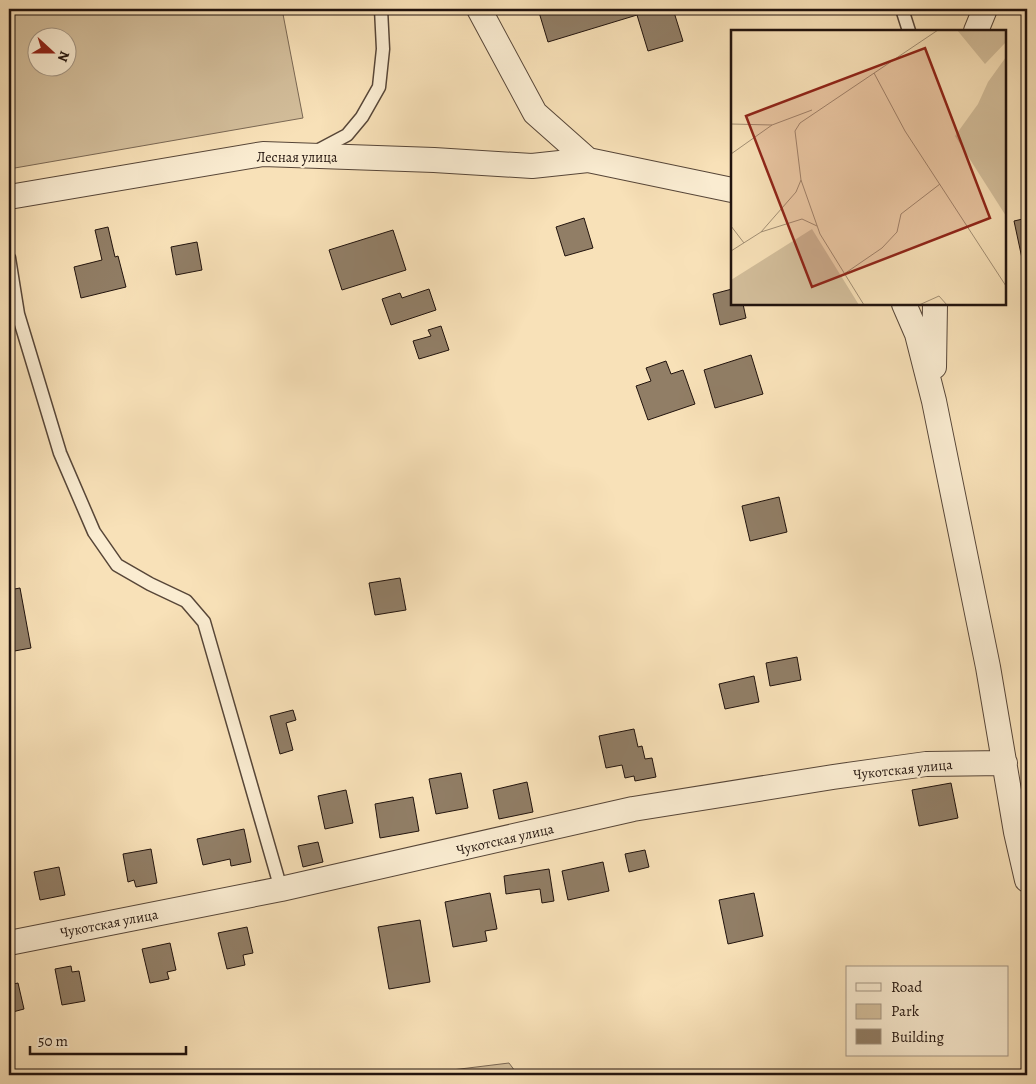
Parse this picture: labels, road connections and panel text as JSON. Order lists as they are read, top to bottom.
{
  "streets": {
    "street": ["Лесная улица", "Чукотская улица"]
  },
  "legend": ["Road", "Park", "Building"],
  "scale_bar": "50 m",
  "north": "right"
}
